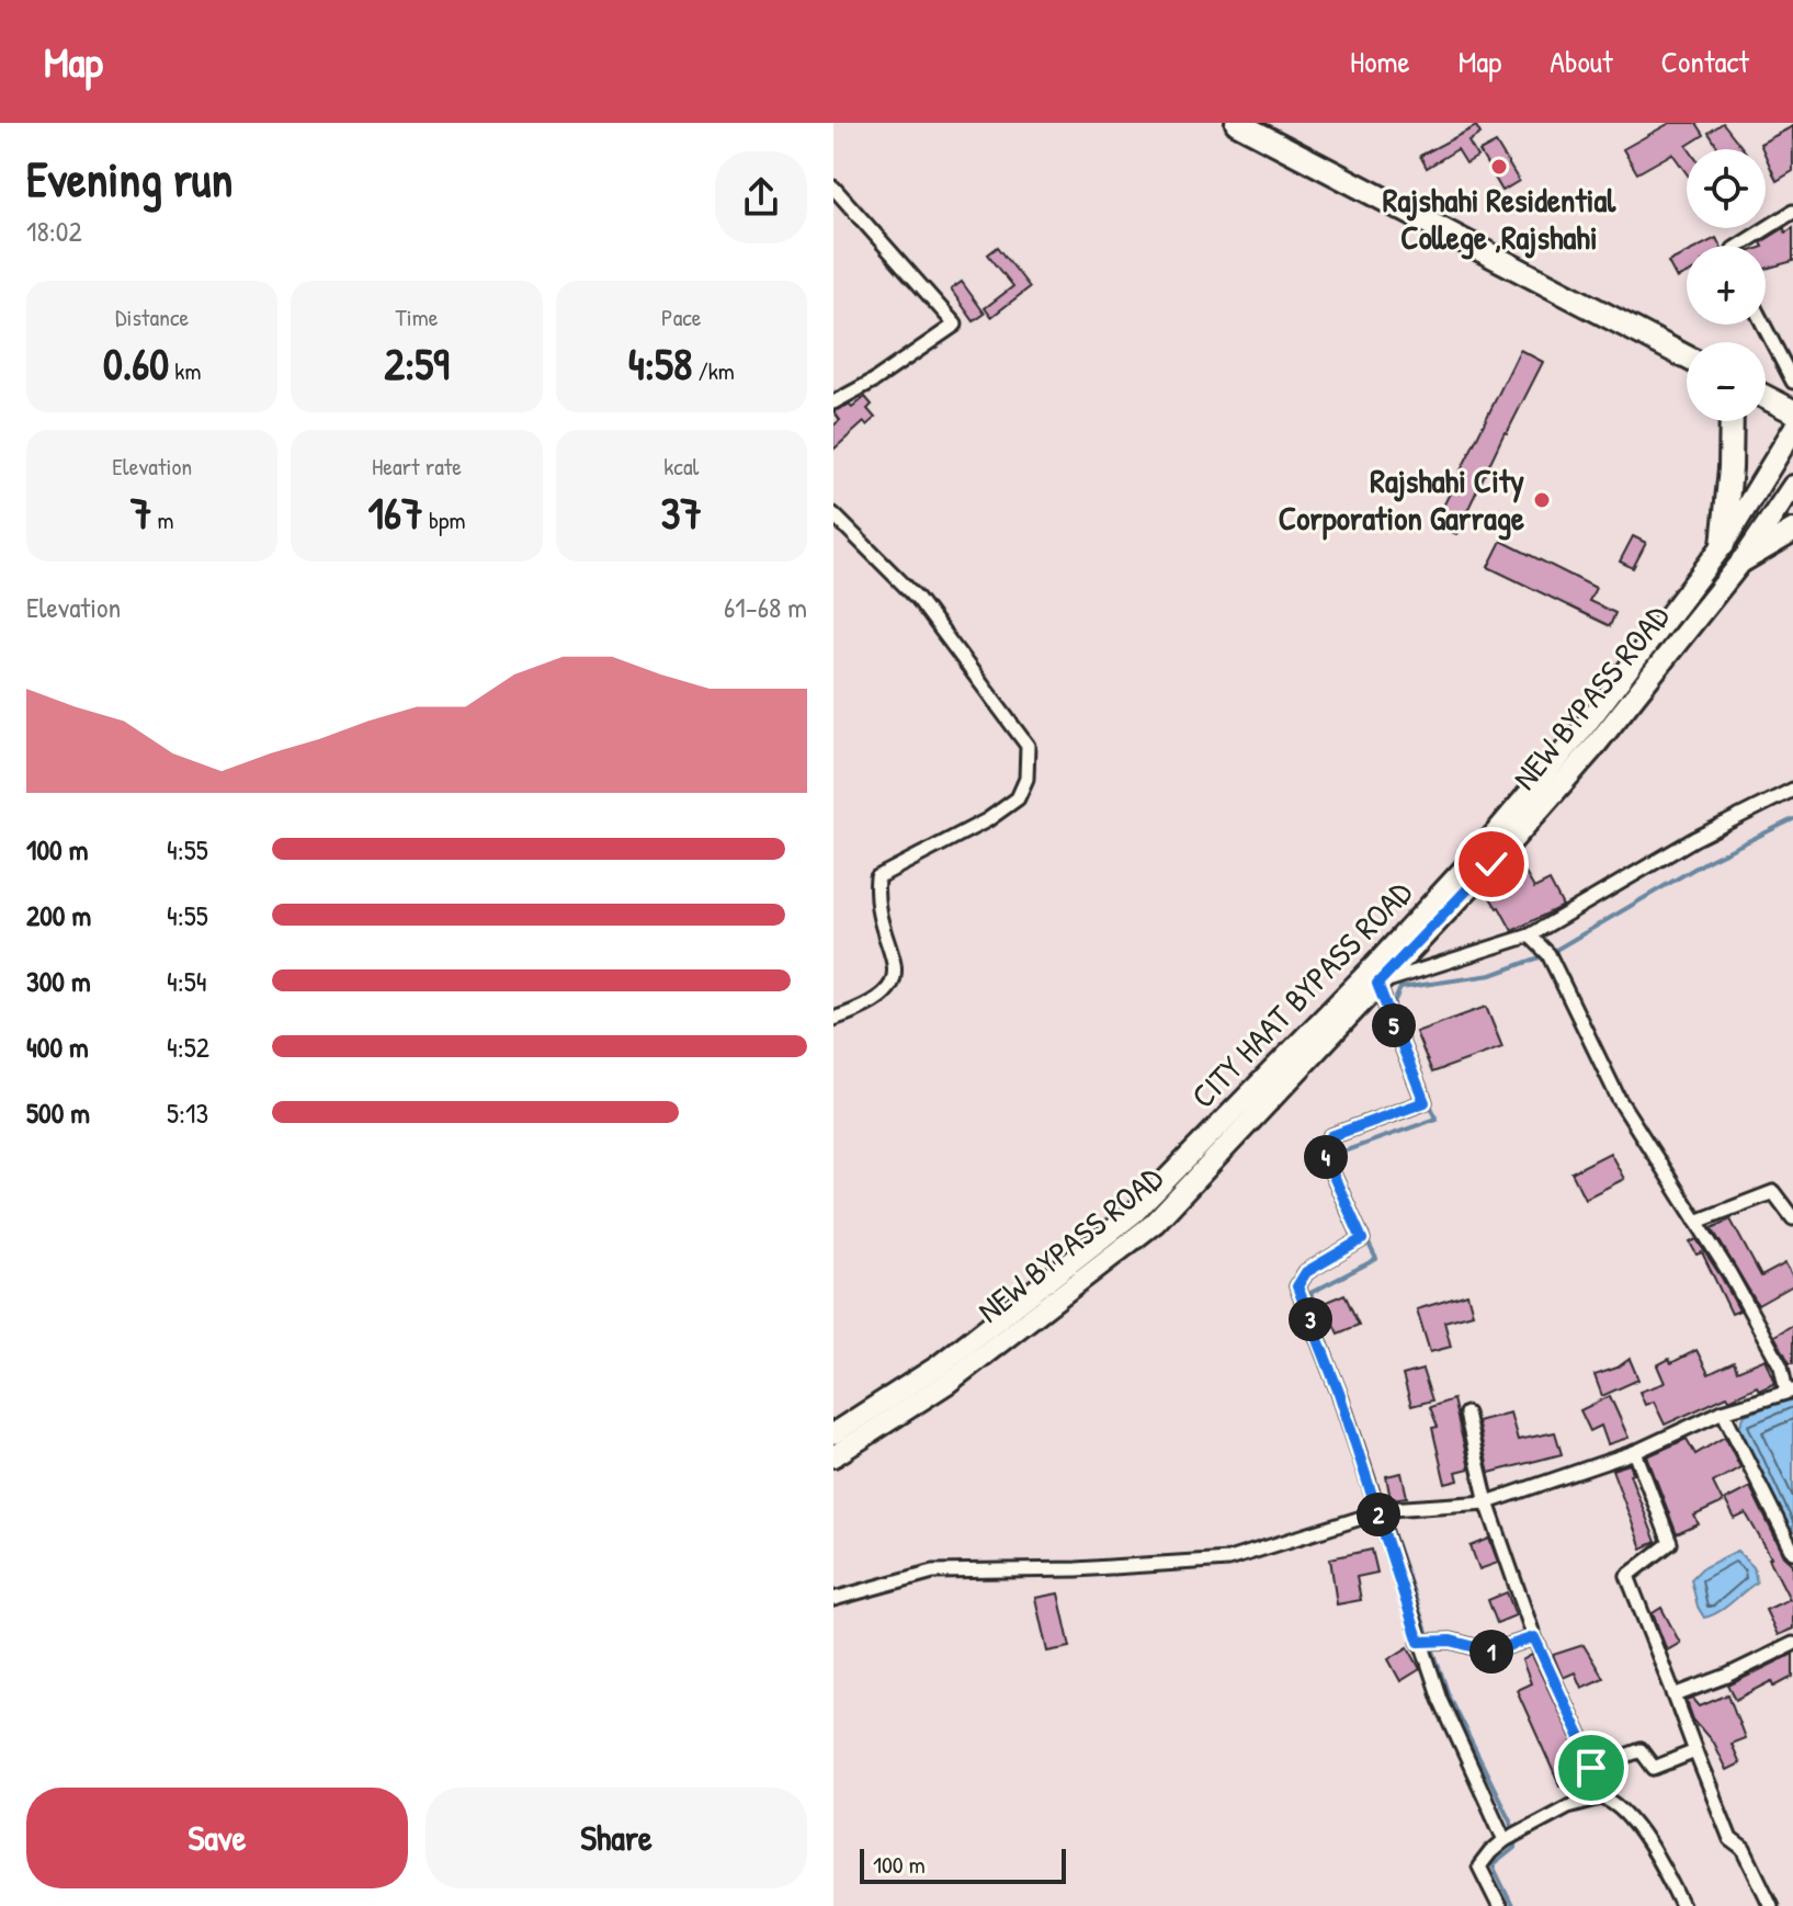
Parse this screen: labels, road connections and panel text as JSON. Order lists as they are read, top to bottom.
{
  "streets": {
    "main road": ["NEW BYPASS ROAD", "CITY HAAT BYPASS ROAD"]
  },
  "places": ["Rajshahi Residential College ,Rajshahi", "Rajshahi City Corporation Garrage"],
  "scale_bar": "100 m",
  "page": {
    "header": "Map",
    "nav": [
      "Home",
      "Map",
      "About",
      "Contact"
    ],
    "heading": ["Evening run", "18:02"],
    "map_buttons": ["+", "−"],
    "stats": [
      ["Distance", "0.60 km"],
      ["Time", "2:59"],
      ["Pace", "4:58 /km"],
      ["Elevation", "7 m"],
      ["Heart rate", "167 bpm"],
      ["kcal", "37"]
    ],
    "chart": ["Elevation", "61–68 m"],
    "list": [
      {
        "name": "100 m",
        "note": "4:55"
      },
      {
        "name": "200 m",
        "note": "4:55"
      },
      {
        "name": "300 m",
        "note": "4:54"
      },
      {
        "name": "400 m",
        "note": "4:52"
      },
      {
        "name": "500 m",
        "note": "5:13"
      }
    ],
    "pins": [
      "5",
      "4",
      "3",
      "2",
      "1"
    ],
    "buttons": ["Save", "Share"],
    "scale": "100 m"
  }
}
